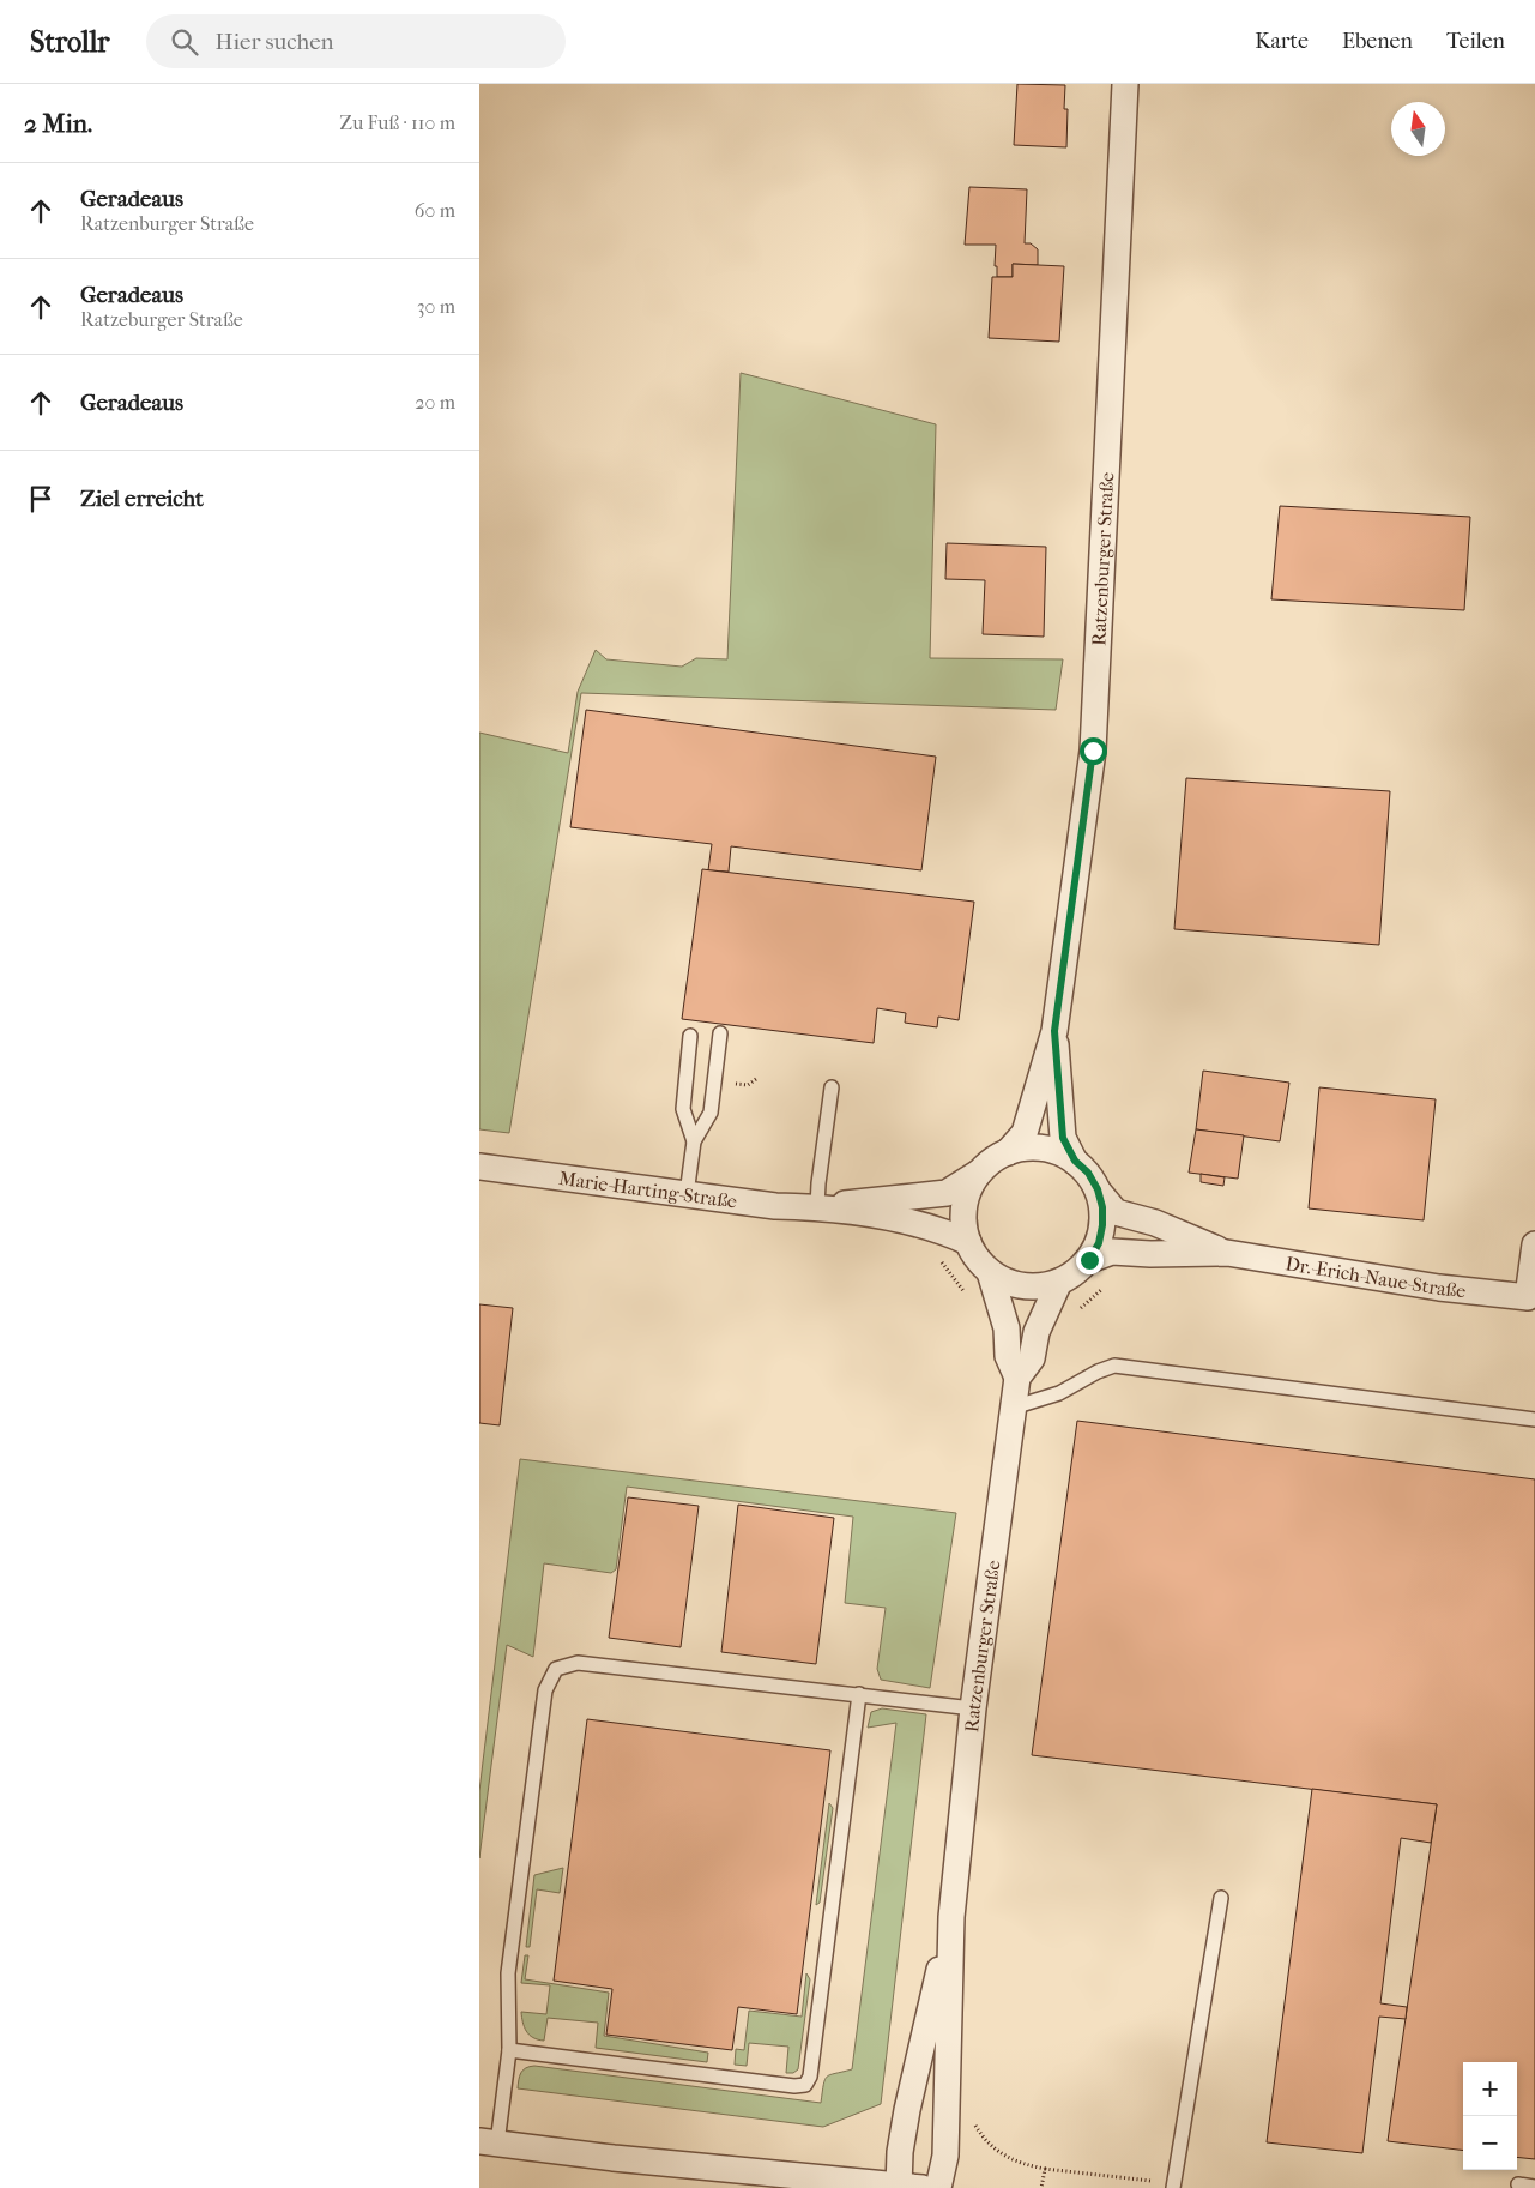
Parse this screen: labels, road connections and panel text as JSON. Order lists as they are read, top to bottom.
{
  "streets": {
    "street": ["Ratzenburger Straße", "Marie-Harting-Straße", "Dr.-Erich-Naue-Straße"]
  },
  "north": "top",
  "page": {
    "header": "Strollr",
    "search": "Hier suchen",
    "nav": ["Karte", "Ebenen", "Teilen"],
    "heading": ["2 Min.", "Zu Fuß · 110 m"],
    "list": [
      ["Geradeaus", "Ratzenburger Straße", "60 m"],
      ["Geradeaus", "Ratzeburger Straße", "30 m"],
      ["Geradeaus", "20 m"],
      "Ziel erreicht"
    ],
    "map_buttons": ["+", "−"]
  }
}
